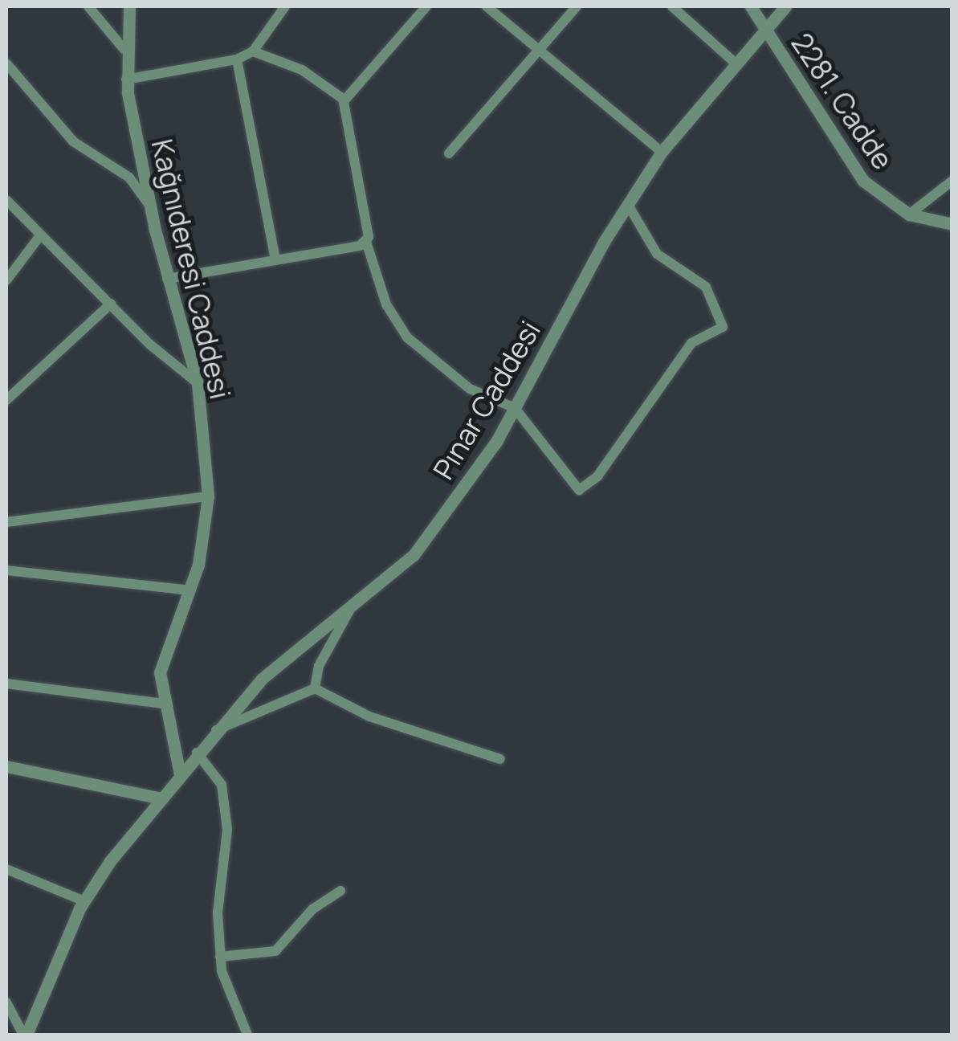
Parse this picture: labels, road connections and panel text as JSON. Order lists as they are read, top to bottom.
{
  "streets": {
    "street": ["2281. Cadde", "Kağnıderesi Caddesi", "Pınar Caddesi"]
  },
  "crossings": [
    ["2281. Cadde", "Pınar Caddesi"],
    ["Kağnıderesi Caddesi", "Pınar Caddesi"]
  ]
}
